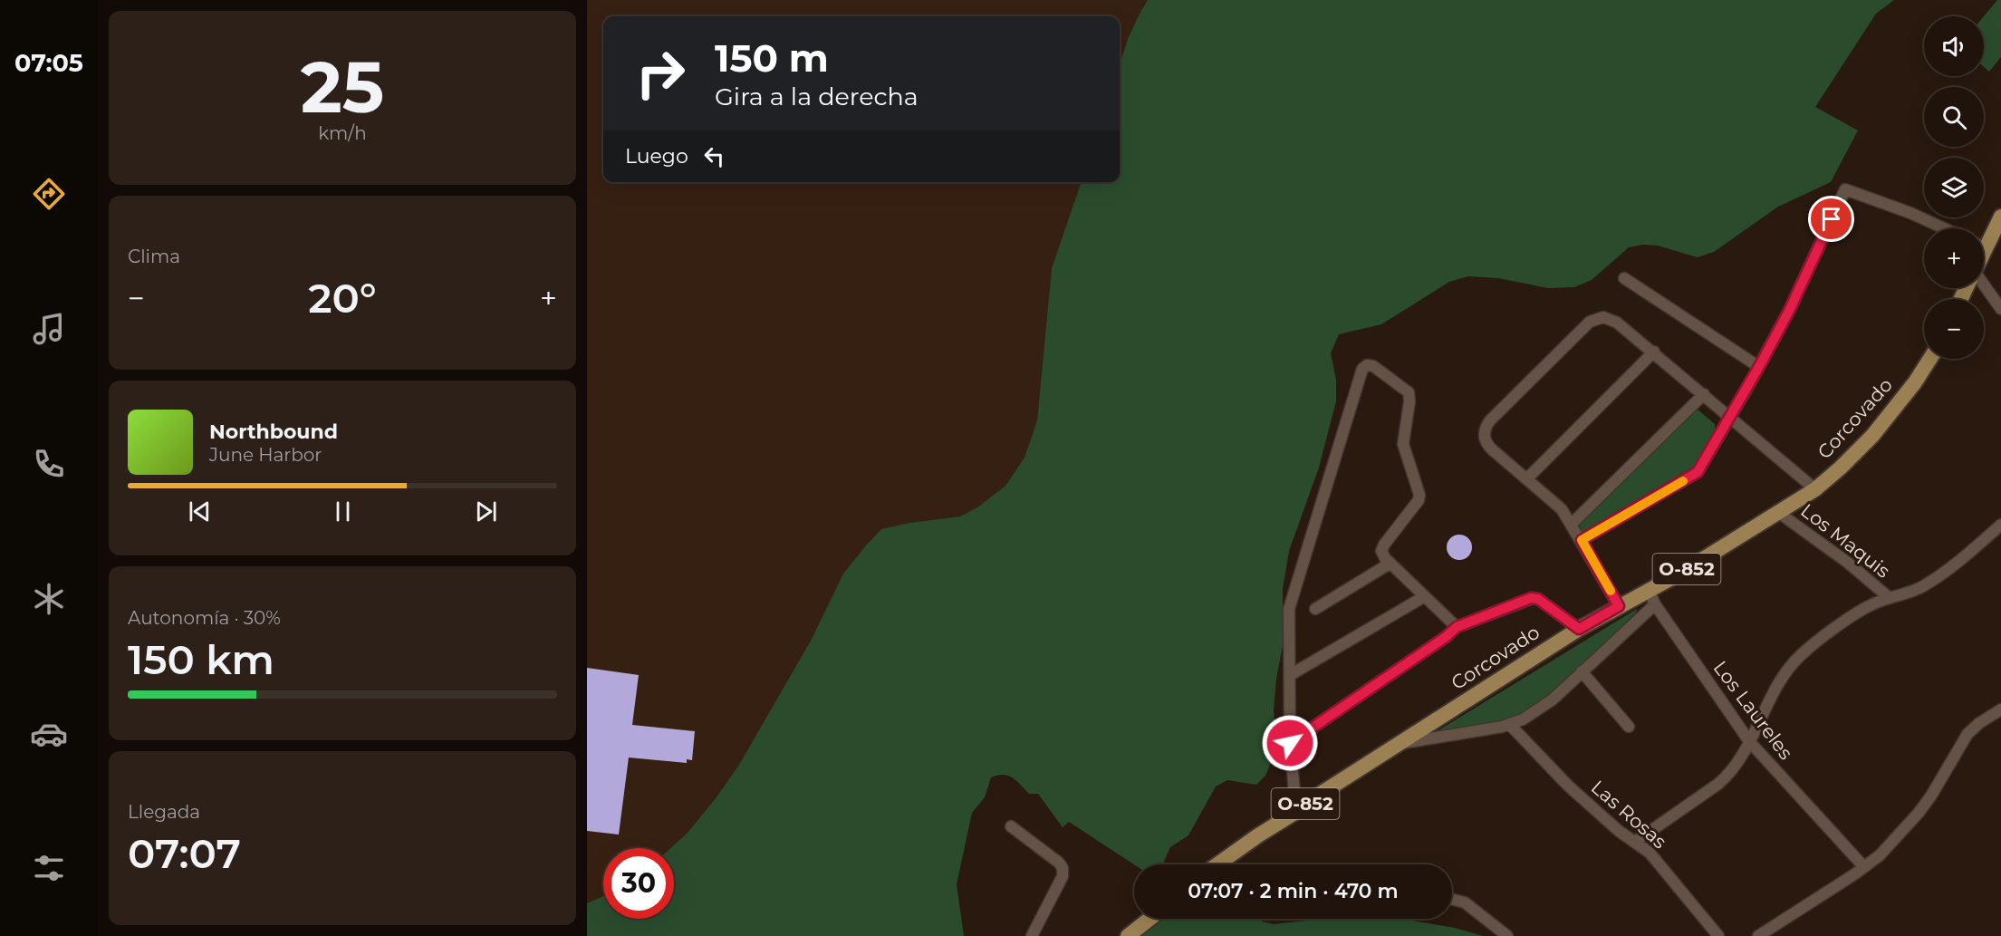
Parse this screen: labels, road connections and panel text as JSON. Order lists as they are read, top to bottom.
{
  "streets": {
    "main road": ["Corcovado", "O-852"],
    "street": ["Los Maquis", "Los Laureles", "Las Rosas"]
  },
  "crossings": [
    ["Corcovado", "Los Maquis"],
    ["Corcovado", "Los Laureles"]
  ],
  "page": {
    "tabs": "07:05",
    "tile": [
      ["25", "km/h"],
      "Clima",
      ["Autonomía · 30%", "150 km"],
      ["Llegada", "07:07"]
    ],
    "map_buttons": ["+", "−"],
    "turn": ["150 m", "Gira a la derecha"],
    "then": "Luego",
    "heat": ["−", "20°", "+"],
    "song": ["Northbound", "June Harbor"],
    "limit": "30",
    "trip": "07:07 · 2 min · 470 m"
  }
}
